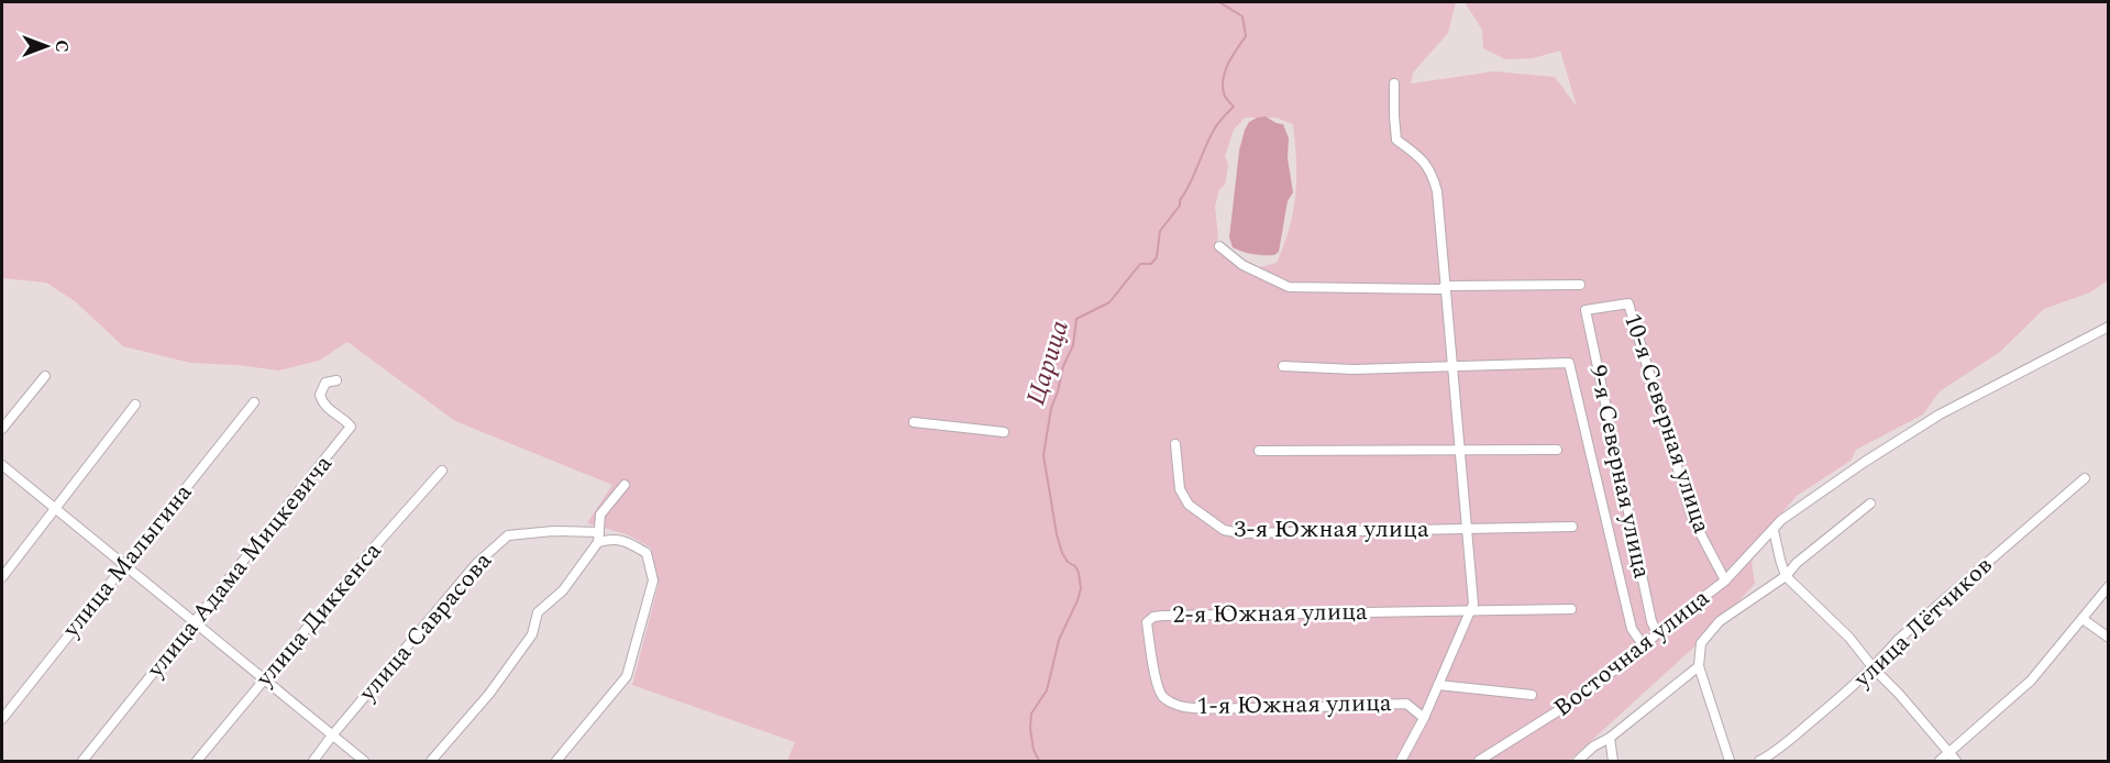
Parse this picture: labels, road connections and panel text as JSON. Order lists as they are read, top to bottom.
{
  "streets": {
    "street": [
      "10-я Северная улица",
      "9-я Северная улица",
      "3-я Южная улица",
      "улица Малыгина",
      "улица Адама Мицкевича",
      "2-я Южная улица",
      "улица Диккенса",
      "улица Лётчиков",
      "улица Саврасова",
      "Восточная улица",
      "1-я Южная улица"
    ]
  },
  "crossings": [
    ["10-я Северная улица", "9-я Северная улица"],
    ["10-я Северная улица", "Восточная улица"],
    ["9-я Северная улица", "Восточная улица"],
    ["2-я Южная улица", "1-я Южная улица"]
  ],
  "water": ["Царица"],
  "north": "right"
}
